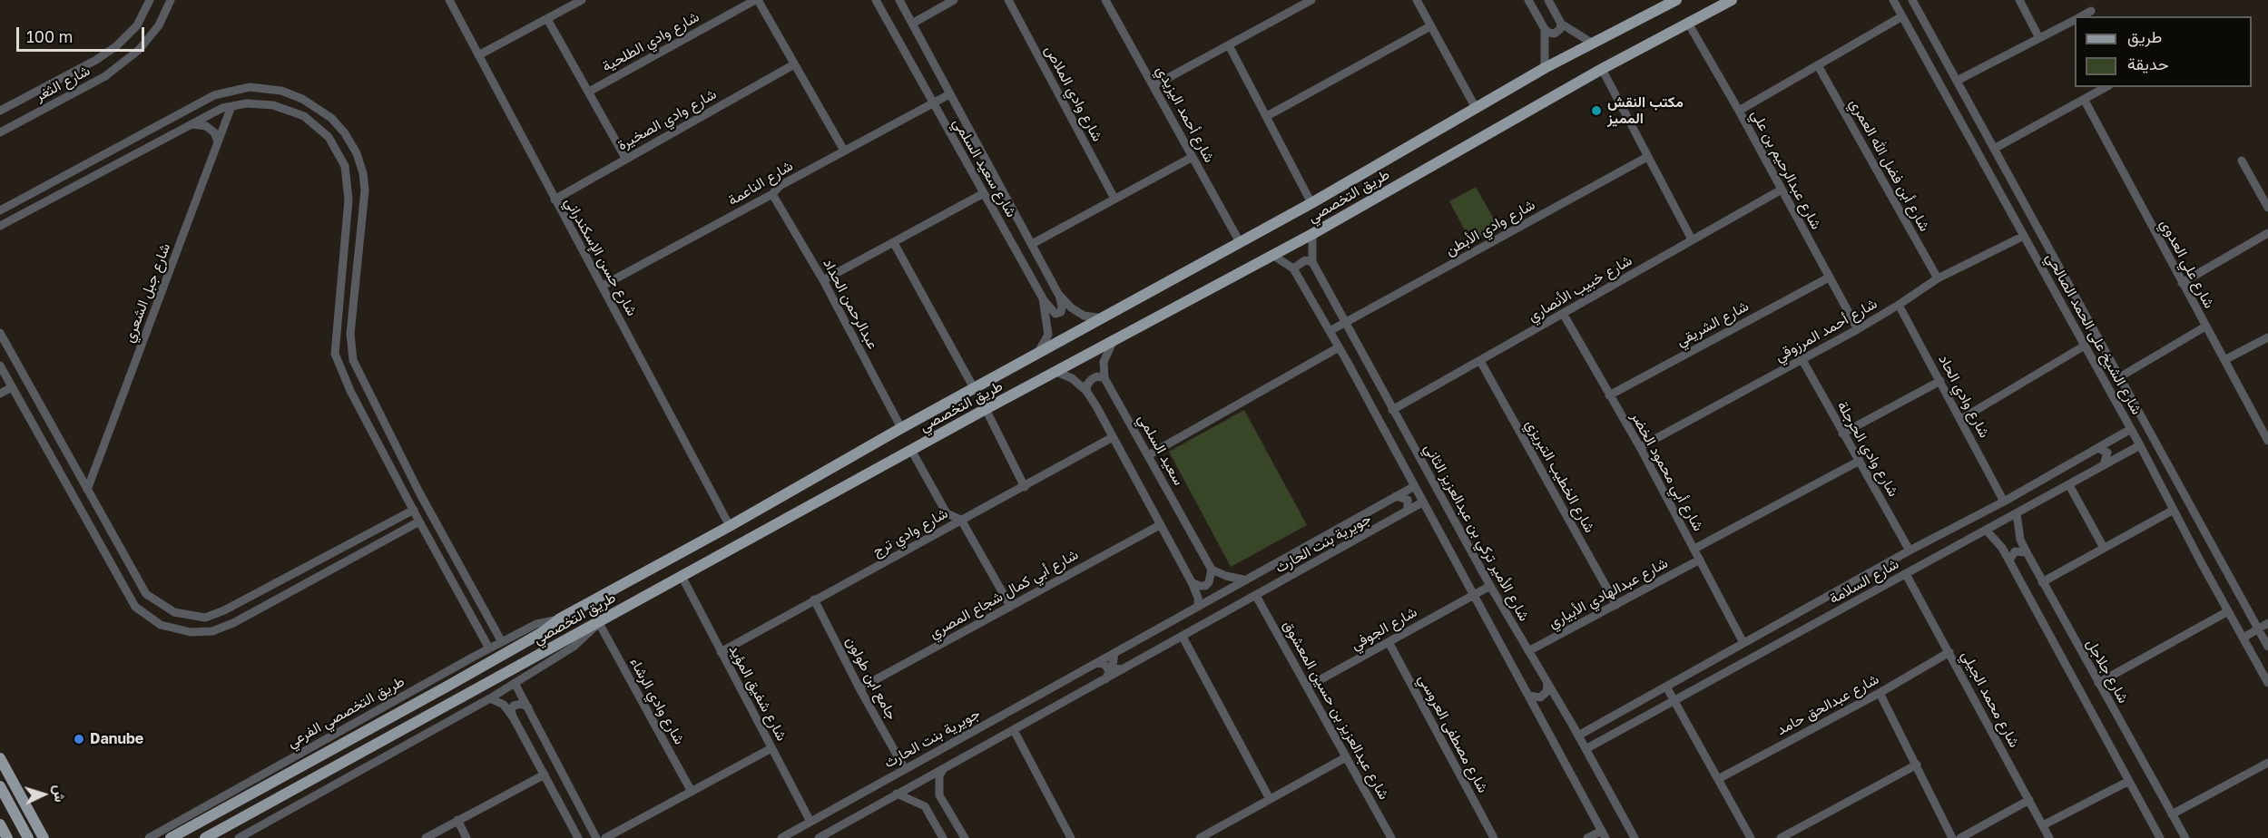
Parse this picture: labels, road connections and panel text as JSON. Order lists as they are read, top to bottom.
{
  "streets": {
    "main road": ["طريق التخصصي"],
    "street": [
      "شارع وادي الطلحية",
      "شارع الثغر",
      "شارع وادي الملاص",
      "شارع أحمد اليزيدي",
      "شارع وادي الصخيرة",
      "شارع أبن فضل الله العمري",
      "شارع سعيد السلمي",
      "شارع عبدالرحيم بن علي",
      "شارع الناعمة",
      "شارع وادي الأبطن",
      "شارع حسن الإسكندراني",
      "شارع علي العدوي",
      "شارع خبيب الأنصاري",
      "شارع جبل الشعري",
      "عبدالرحمن الحداد",
      "شارع الشريقي",
      "شارع أحمد المرزوقي",
      "شارع الشيخ على الحمد الصالحي",
      "شارع وادي الحاد",
      "شارع وادي الحرجلة",
      "سعيد السلمي",
      "شارع أبي محمود الخضر",
      "شارع الخطيب التبريزي",
      "شارع وادي ترج",
      "شارع الأمير تركي بن عبدالعزيز الثاني",
      "جويرية بنت الحارث",
      "شارع السلامة",
      "شارع عبدالهادي الأبياري",
      "شارع أبي كمال شجاع المصري",
      "شارع الجوفي",
      "شارع جلاجل",
      "جامع ابن طولون",
      "شارع شفيق المؤيد",
      "شارع محمد الجيلي",
      "شارع وادي الرشاء",
      "شارع عبدالحق حامد",
      "شارع عبدالعزيز بن حسين المعشوق",
      "طريق التخصصي الفرعي",
      "شارع مصطفى العروسي"
    ]
  },
  "crossings": [
    ["شارع أحمد اليزيدي", "طريق التخصصي"],
    ["شارع وادي الصخيرة", "شارع حسن الإسكندراني"],
    ["شارع أبن فضل الله العمري", "شارع أحمد المرزوقي"],
    ["شارع سعيد السلمي", "شارع الناعمة"],
    ["شارع سعيد السلمي", "طريق التخصصي"],
    ["شارع عبدالرحيم بن علي", "طريق التخصصي"],
    ["شارع عبدالرحيم بن علي", "شارع خبيب الأنصاري"],
    ["شارع عبدالرحيم بن علي", "شارع الشريقي"],
    ["شارع عبدالرحيم بن علي", "شارع أحمد المرزوقي"],
    ["شارع الناعمة", "شارع حسن الإسكندراني"],
    ["شارع الناعمة", "عبدالرحمن الحداد"],
    ["طريق التخصصي", "شارع حسن الإسكندراني"],
    ["طريق التخصصي", "عبدالرحمن الحداد"],
    ["طريق التخصصي", "شارع الأمير تركي بن عبدالعزيز الثاني"],
    ["طريق التخصصي", "شارع شفيق المؤيد"],
    ["طريق التخصصي", "شارع وادي الرشاء"],
    ["طريق التخصصي", "طريق التخصصي الفرعي"],
    ["شارع وادي الأبطن", "شارع الأمير تركي بن عبدالعزيز الثاني"],
    ["شارع خبيب الأنصاري", "شارع أبي محمود الخضر"],
    ["شارع خبيب الأنصاري", "شارع الخطيب التبريزي"],
    ["شارع خبيب الأنصاري", "شارع الأمير تركي بن عبدالعزيز الثاني"],
    ["شارع الشريقي", "شارع أبي محمود الخضر"],
    ["شارع أحمد المرزوقي", "شارع الشيخ على الحمد الصالحي"],
    ["شارع أحمد المرزوقي", "شارع وادي الحاد"],
    ["شارع أحمد المرزوقي", "شارع وادي الحرجلة"],
    ["شارع أحمد المرزوقي", "شارع أبي محمود الخضر"],
    ["شارع الشيخ على الحمد الصالحي", "شارع السلامة"],
    ["شارع أبي محمود الخضر", "شارع عبدالهادي الأبياري"],
    ["شارع الخطيب التبريزي", "شارع عبدالهادي الأبياري"],
    ["شارع وادي ترج", "جامع ابن طولون"],
    ["شارع وادي ترج", "شارع شفيق المؤيد"],
    ["شارع الأمير تركي بن عبدالعزيز الثاني", "شارع السلامة"],
    ["شارع الأمير تركي بن عبدالعزيز الثاني", "شارع عبدالهادي الأبياري"],
    ["شارع الأمير تركي بن عبدالعزيز الثاني", "شارع الجوفي"],
    ["جويرية بنت الحارث", "جامع ابن طولون"],
    ["جويرية بنت الحارث", "شارع شفيق المؤيد"],
    ["جويرية بنت الحارث", "شارع عبدالعزيز بن حسين المعشوق"],
    ["شارع السلامة", "شارع جلاجل"],
    ["شارع السلامة", "شارع محمد الجيلي"],
    ["شارع أبي كمال شجاع المصري", "جامع ابن طولون"],
    ["شارع الجوفي", "شارع عبدالعزيز بن حسين المعشوق"],
    ["شارع الجوفي", "شارع مصطفى العروسي"],
    ["شارع محمد الجيلي", "شارع عبدالحق حامد"]
  ],
  "places": ["مكتب النقش المميز", "Danube"],
  "legend": ["طريق", "حديقة"],
  "scale_bar": "100 m",
  "north": "right"
}
